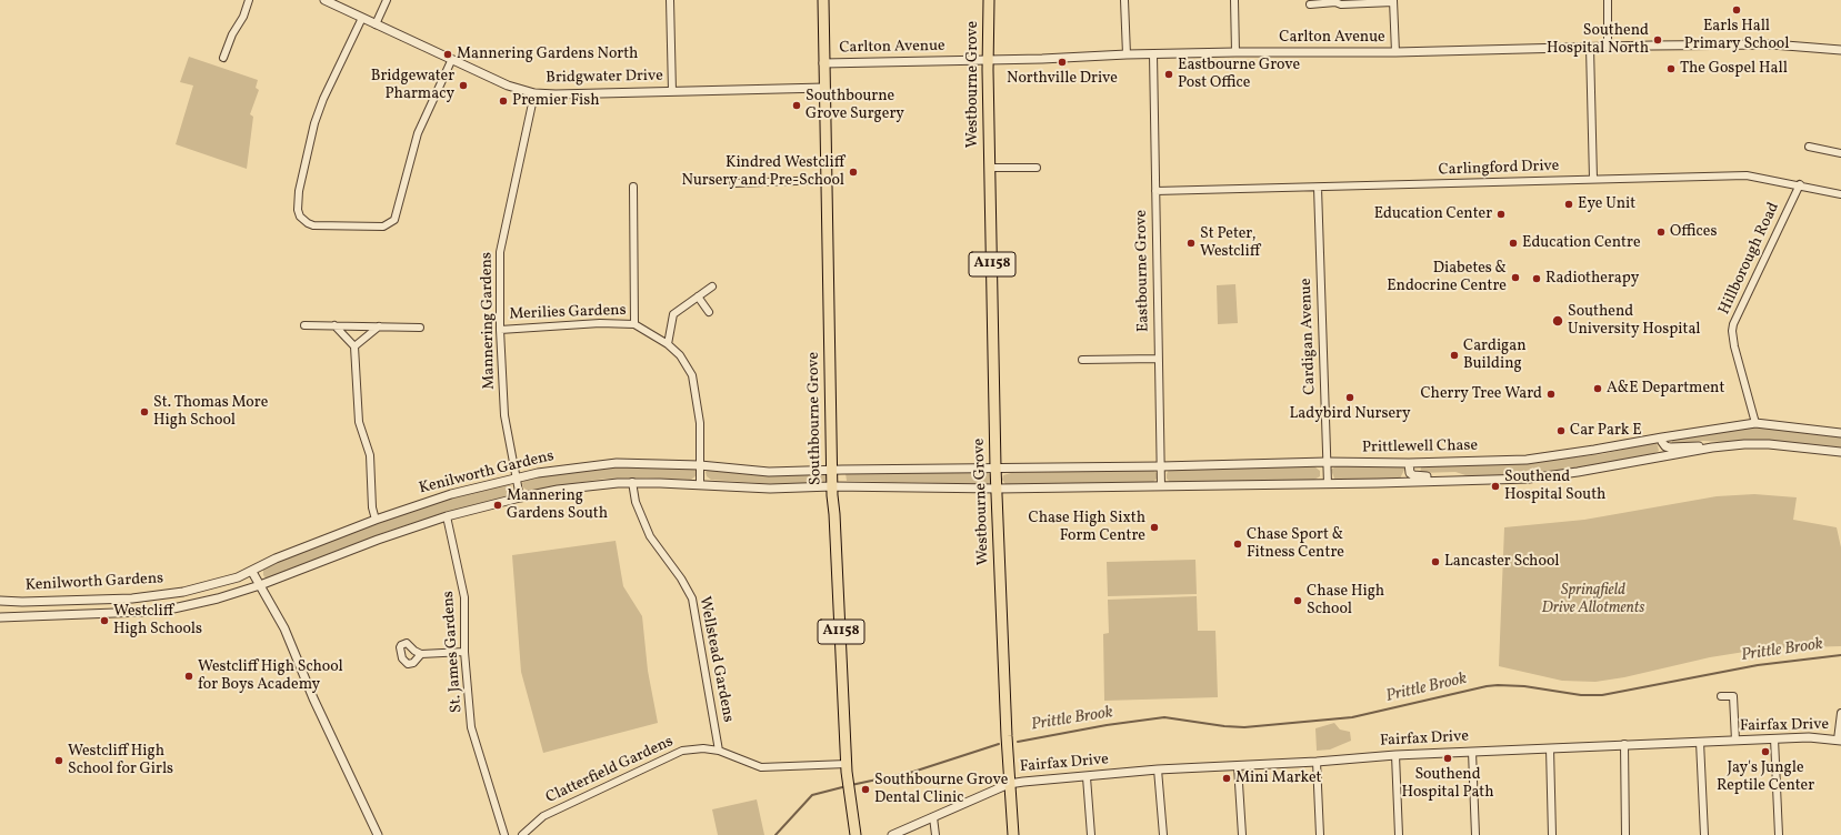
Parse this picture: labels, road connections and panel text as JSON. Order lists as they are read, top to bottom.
{
  "streets": {
    "main road": ["Westbourne Grove", "A1158", "Southbourne Grove"],
    "street": [
      "Carlton Avenue",
      "Bridgwater Drive",
      "Carlingford Drive",
      "Hillborough Road",
      "Eastbourne Grove",
      "Merilies Gardens",
      "Mannering Gardens",
      "Cardigan Avenue",
      "Prittlewell Chase",
      "Kenilworth Gardens",
      "St. James Gardens",
      "Wellstead Gardens",
      "Fairfax Drive",
      "Clatterfield Gardens"
    ]
  },
  "crossings": [
    ["Carlton Avenue", "Westbourne Grove"],
    ["Carlton Avenue", "Eastbourne Grove"],
    ["Carlton Avenue", "Southbourne Grove"],
    ["Bridgwater Drive", "Mannering Gardens"],
    ["Bridgwater Drive", "Southbourne Grove"],
    ["Westbourne Grove", "Prittlewell Chase"],
    ["Westbourne Grove", "Kenilworth Gardens"],
    ["Westbourne Grove", "Fairfax Drive"],
    ["Carlingford Drive", "Hillborough Road"],
    ["Carlingford Drive", "Eastbourne Grove"],
    ["Carlingford Drive", "Cardigan Avenue"],
    ["Hillborough Road", "Prittlewell Chase"],
    ["Eastbourne Grove", "Prittlewell Chase"],
    ["Merilies Gardens", "Mannering Gardens"],
    ["Merilies Gardens", "Kenilworth Gardens"],
    ["Mannering Gardens", "Kenilworth Gardens"],
    ["Cardigan Avenue", "Prittlewell Chase"],
    ["Southbourne Grove", "Kenilworth Gardens"],
    ["Southbourne Grove", "Clatterfield Gardens"],
    ["Prittlewell Chase", "Kenilworth Gardens"],
    ["Kenilworth Gardens", "St. James Gardens"],
    ["Kenilworth Gardens", "Wellstead Gardens"],
    ["Wellstead Gardens", "Clatterfield Gardens"]
  ],
  "water": ["Prittle Brook"],
  "parks": ["Springfield Drive Allotments"],
  "places": [
    "Earls Hall Primary School",
    "Southend Hospital North",
    "Mannering Gardens North",
    "Northville Drive",
    "The Gospel Hall",
    "Eastbourne Grove Post Office",
    "Bridgewater Pharmacy",
    "Premier Fish",
    "Southbourne Grove Surgery",
    "Kindred Westcliff Nursery and Pre-School",
    "Eye Unit",
    "Education Center",
    "Offices",
    "St Peter, Westcliff",
    "Education Centre",
    "Diabetes & Endocrine Centre",
    "Radiotherapy",
    "Southend University Hospital",
    "Cardigan Building",
    "A&E Department",
    "Cherry Tree Ward",
    "Ladybird Nursery",
    "St. Thomas More High School",
    "Car Park E",
    "Southend Hospital South",
    "Mannering Gardens South",
    "Chase High Sixth Form Centre",
    "Chase Sport & Fitness Centre",
    "Lancaster School",
    "Chase High School",
    "Westcliff High Schools",
    "Westcliff High School for Boys Academy",
    "Jay's Jungle Reptile Center",
    "Southend Hospital Path",
    "Westcliff High School for Girls",
    "Mini Market",
    "Southbourne Grove Dental Clinic"
  ]
}
